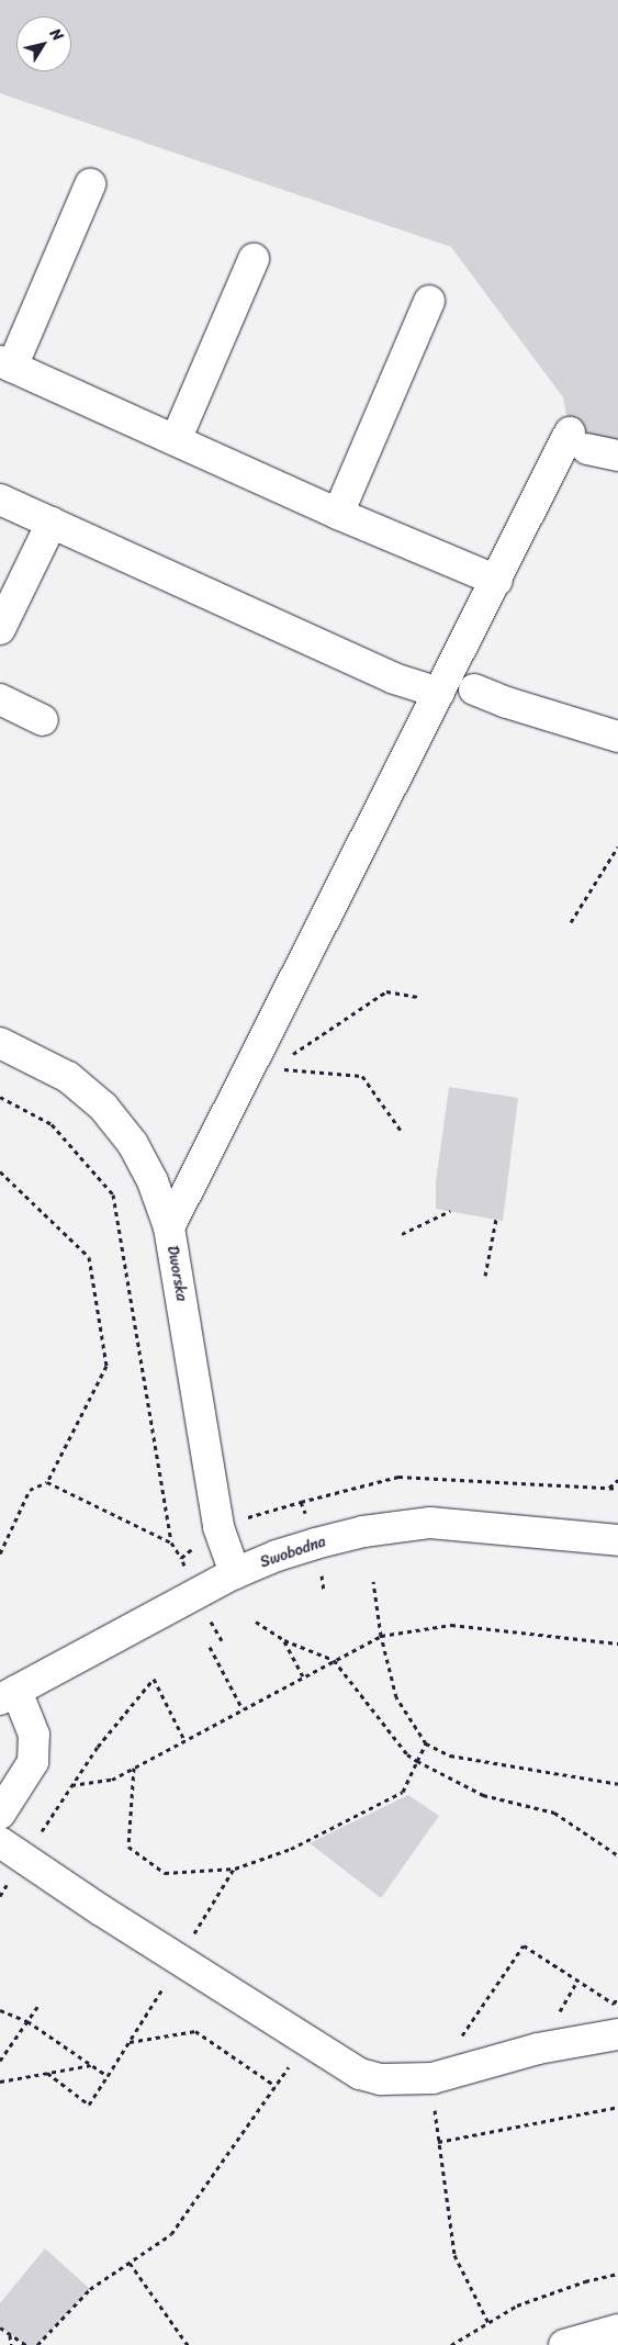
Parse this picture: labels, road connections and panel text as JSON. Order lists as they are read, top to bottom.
{
  "streets": {
    "street": ["Dworska", "Swobodna"]
  },
  "crossings": [
    ["Dworska", "Swobodna"]
  ],
  "north": "top right"
}
